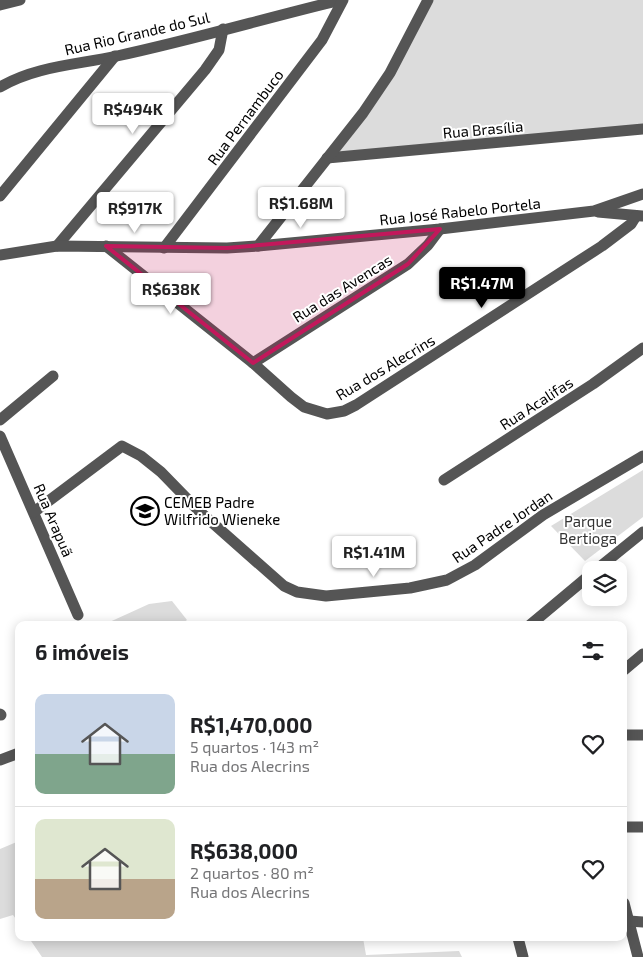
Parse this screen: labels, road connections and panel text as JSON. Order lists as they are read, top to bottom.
{
  "streets": {
    "street": [
      "Rua Rio Grande do Sul",
      "Rua Pernambuco",
      "Rua Brasília",
      "Rua José Rabelo Portela",
      "Rua das Avencas",
      "Rua dos Alecrins",
      "Rua Acalifas",
      "Rua Arapuã",
      "Rua Padre Jordan"
    ]
  },
  "crossings": [
    ["Rua Rio Grande do Sul", "Rua Pernambuco"],
    ["Rua Pernambuco", "Rua José Rabelo Portela"],
    ["Rua José Rabelo Portela", "Rua das Avencas"],
    ["Rua José Rabelo Portela", "Rua dos Alecrins"],
    ["Rua das Avencas", "Rua dos Alecrins"],
    ["Rua Arapuã", "Rua Padre Jordan"]
  ],
  "parks": ["Parque Bertioga"],
  "places": {
    "school or university": ["CEMEB Padre Wilfrido Wieneke"]
  },
  "page": {
    "price": [
      "R$494K",
      "R$1.68M",
      "R$917K",
      "R$1.47M",
      "R$638K",
      "R$1.41M"
    ],
    "heading": "6 imóveis",
    "list": [
      {
        "name": "R$1,470,000",
        "note": "5 quartos · 143 m² · Rua dos Alecrins"
      },
      {
        "name": "R$638,000",
        "note": "2 quartos · 80 m² · Rua dos Alecrins"
      }
    ]
  }
}
